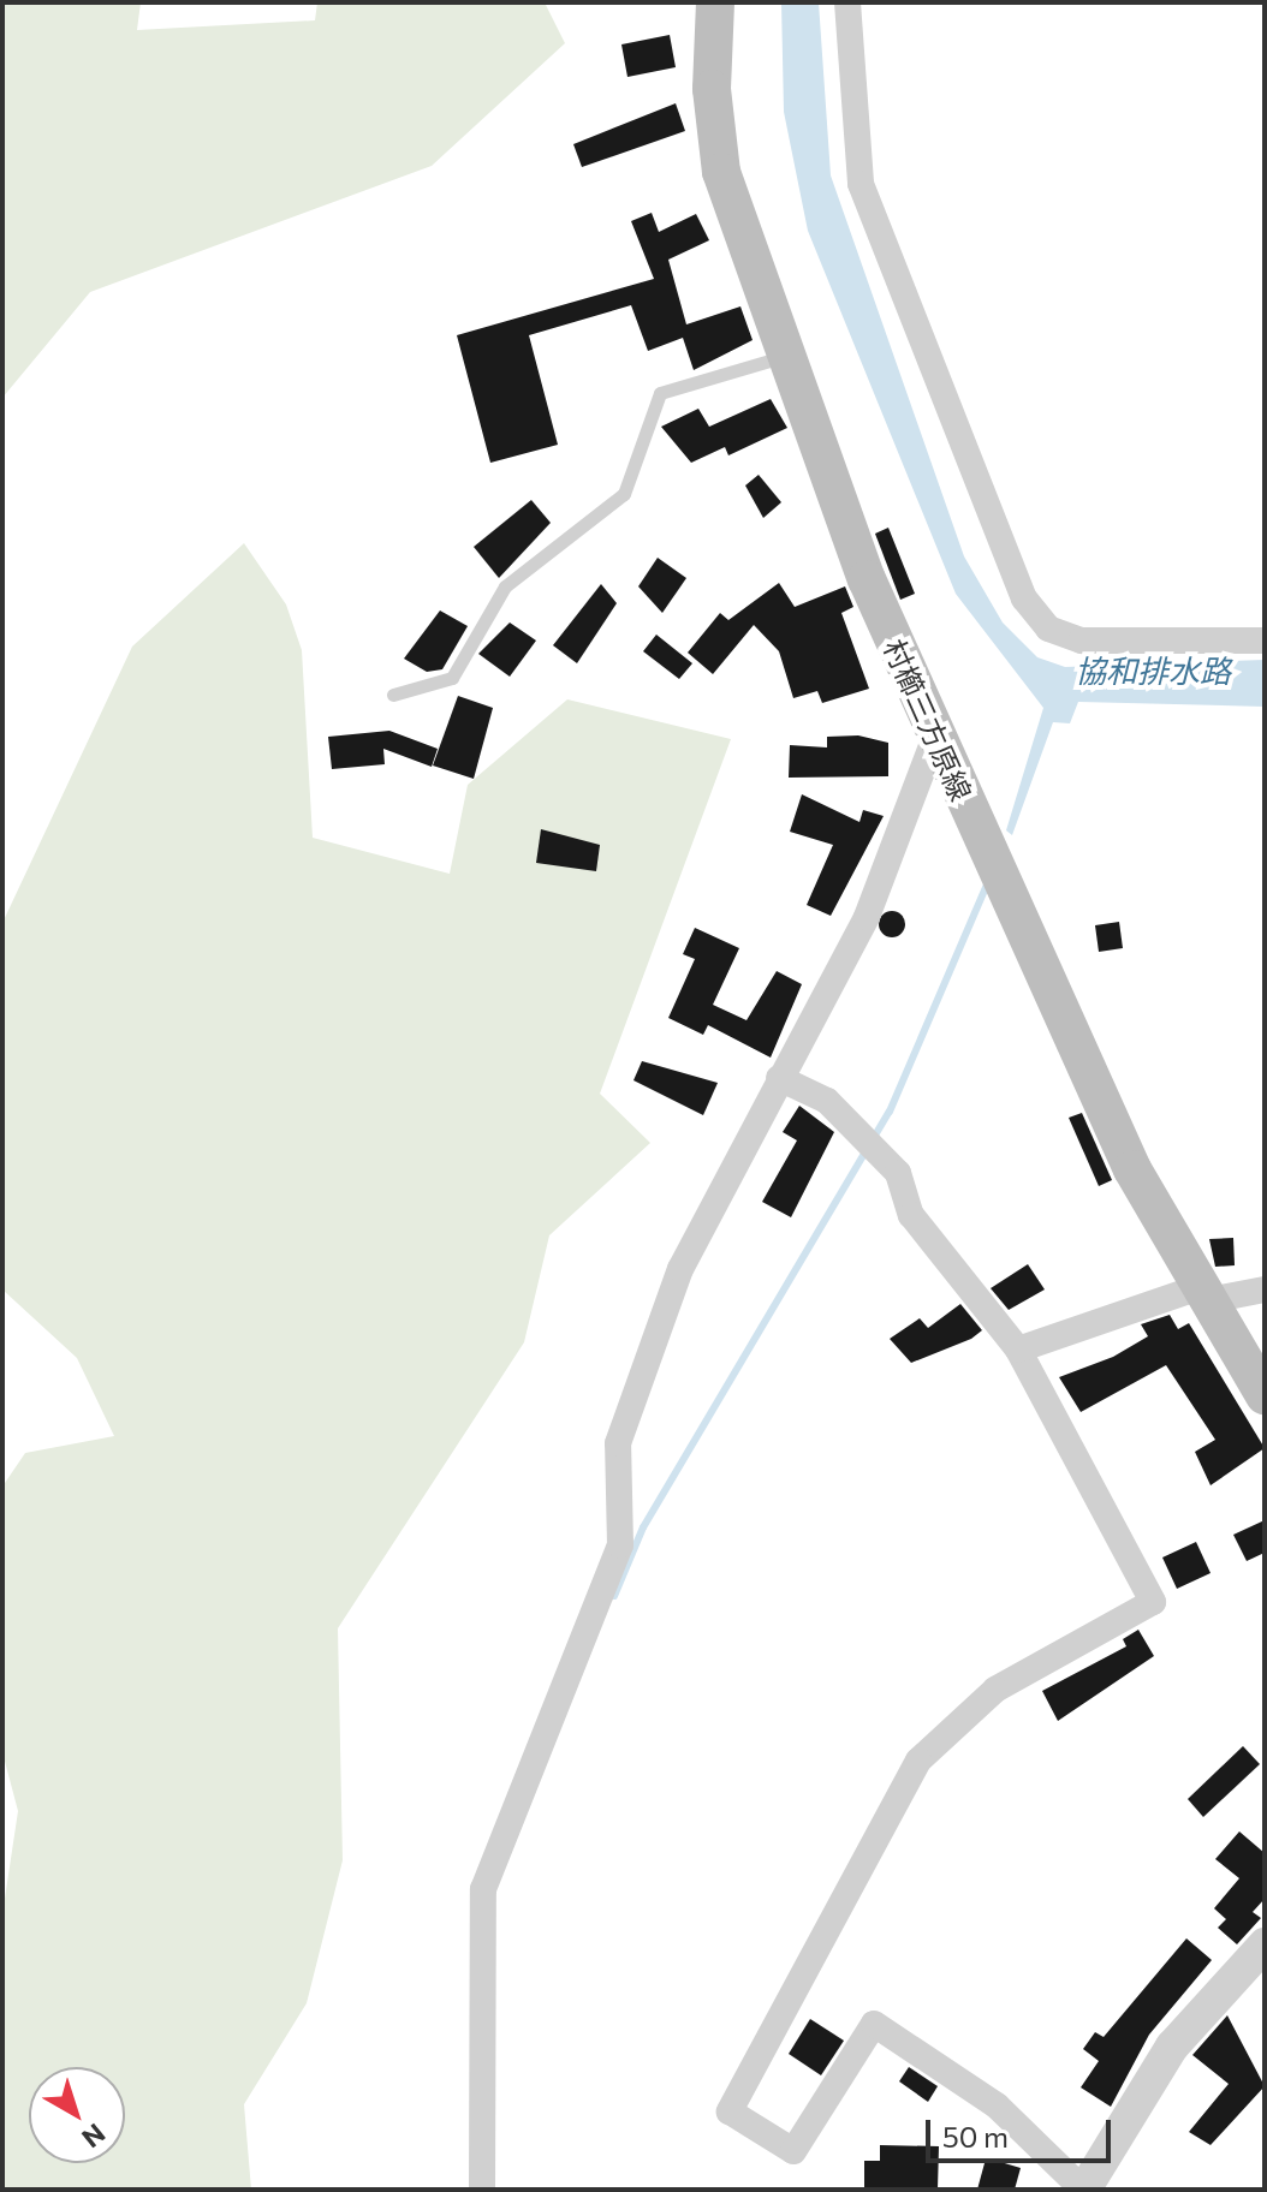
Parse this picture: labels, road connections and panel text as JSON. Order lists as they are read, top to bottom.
{
  "streets": {
    "main road": ["村櫛三方原線"]
  },
  "water": ["協和排水路"],
  "scale_bar": "50 m",
  "north": "bottom right"
}
